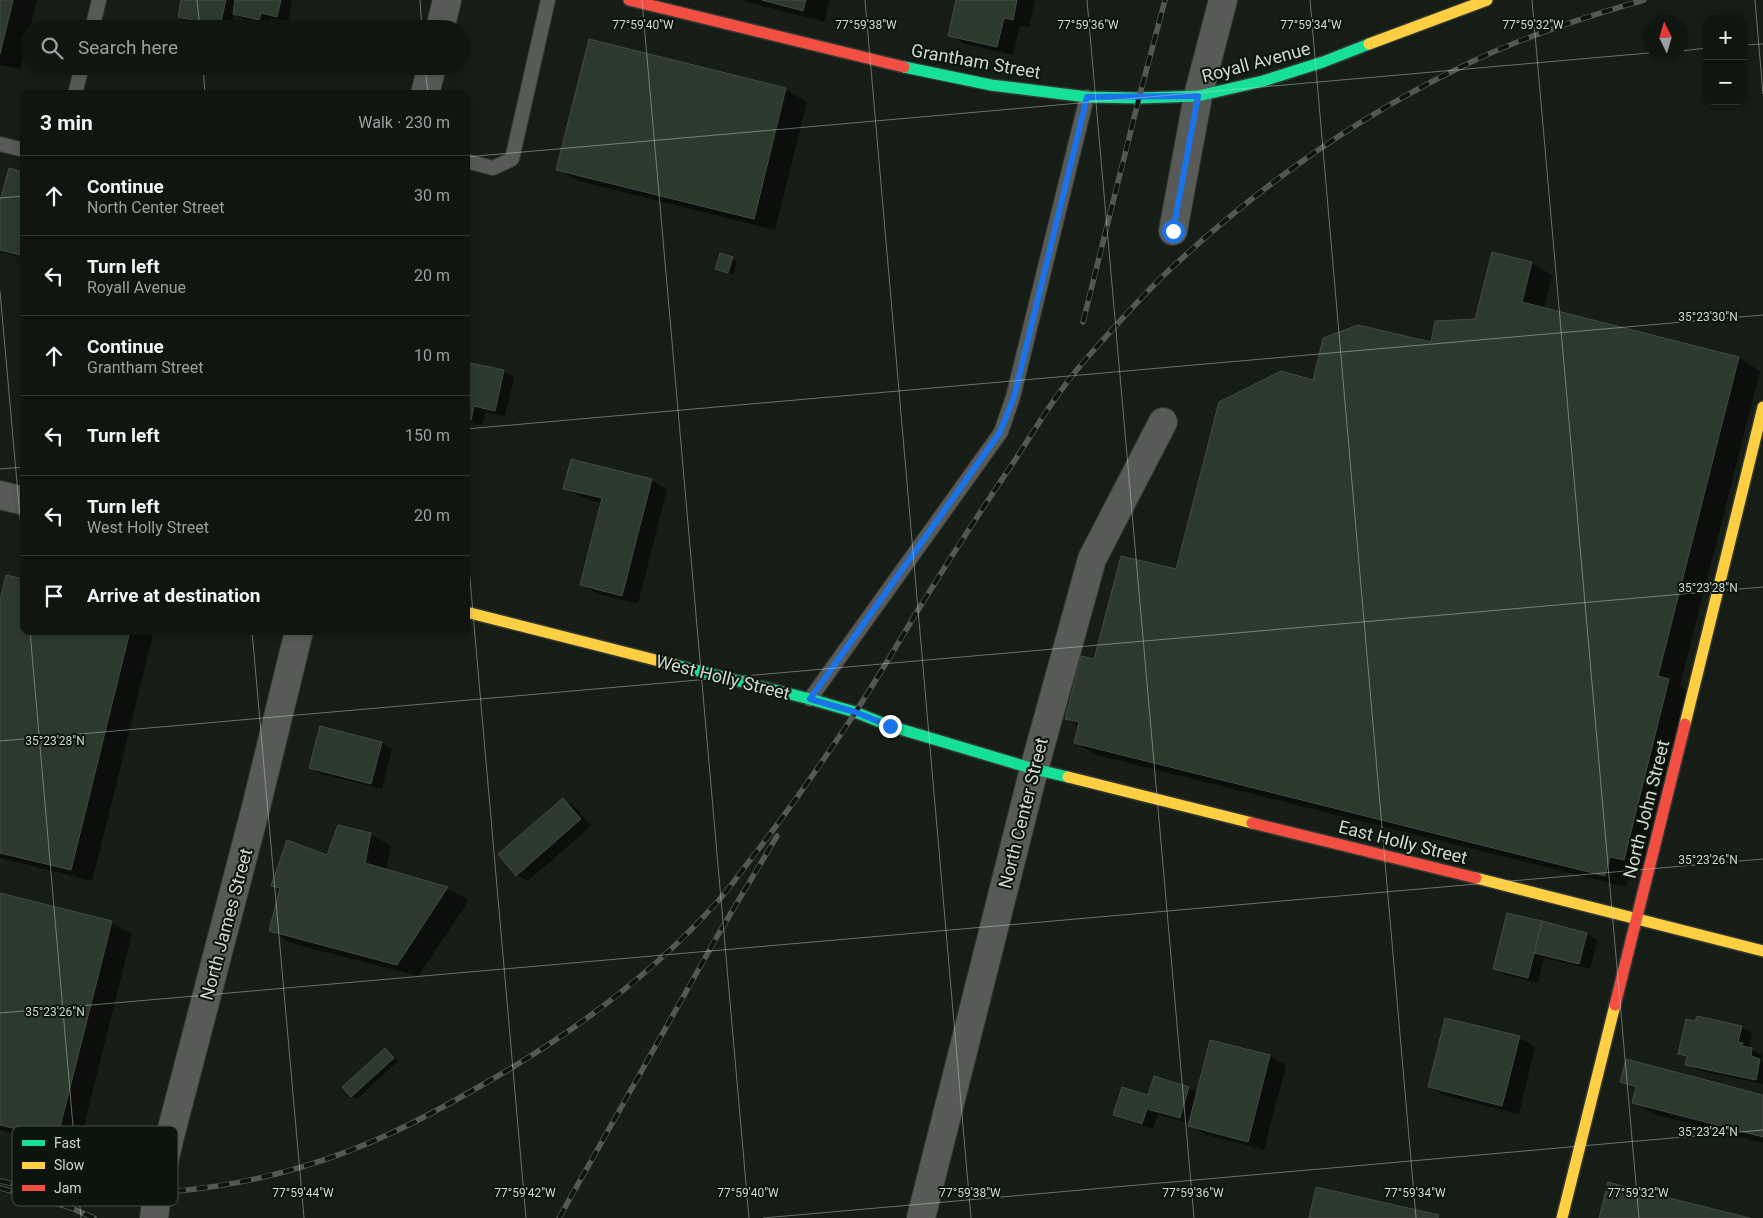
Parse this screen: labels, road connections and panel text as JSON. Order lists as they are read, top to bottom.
{
  "streets": {
    "street": [
      "Grantham Street",
      "Royall Avenue",
      "West Holly Street",
      "North John Street",
      "North Center Street",
      "East Holly Street",
      "North James Street"
    ]
  },
  "crossings": [
    ["Grantham Street", "Royall Avenue"],
    ["West Holly Street", "North Center Street"],
    ["West Holly Street", "East Holly Street"],
    ["North John Street", "East Holly Street"],
    ["North Center Street", "East Holly Street"]
  ],
  "legend": ["Fast", "Slow", "Jam"],
  "north": "top",
  "page": {
    "map_buttons": ["+", "−"],
    "search": "Search here",
    "heading": ["3 min", "Walk · 230 m"],
    "list": [
      ["Continue", "North Center Street", "30 m"],
      ["Turn left", "Royall Avenue", "20 m"],
      ["Continue", "Grantham Street", "10 m"],
      ["Turn left", "150 m"],
      ["Turn left", "West Holly Street", "20 m"],
      "Arrive at destination"
    ]
  },
  "coordinates": [
    "77°59'40\"W",
    "77°59'38\"W",
    "77°59'36\"W",
    "77°59'34\"W",
    "77°59'32\"W",
    "35°23'30\"N",
    "35°23'28\"N",
    "35°23'26\"N",
    "35°23'24\"N",
    "77°59'44\"W",
    "77°59'42\"W"
  ]
}
